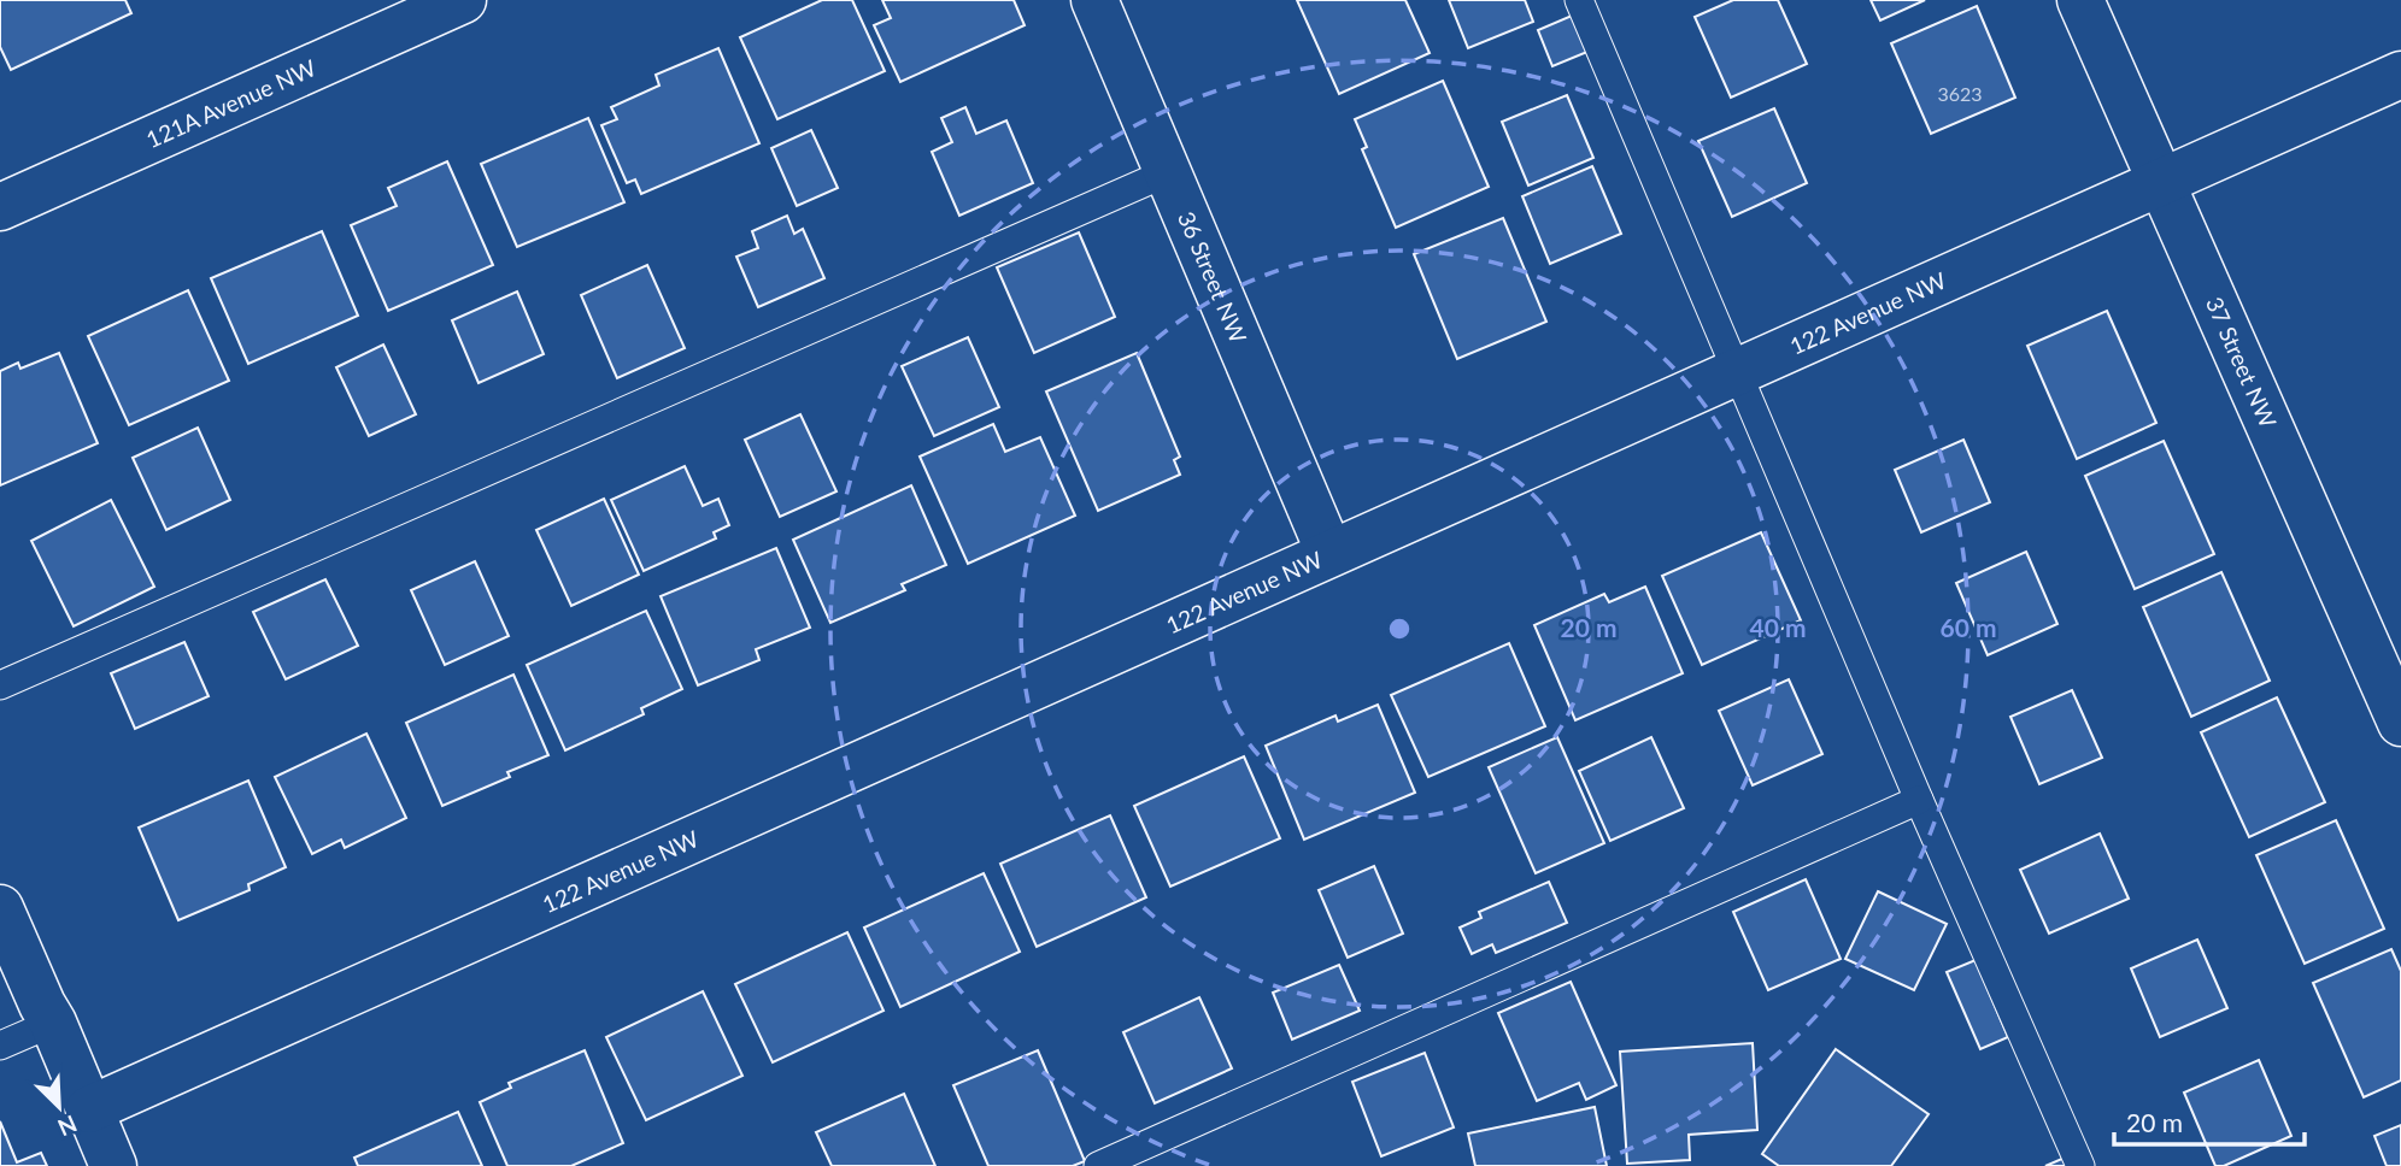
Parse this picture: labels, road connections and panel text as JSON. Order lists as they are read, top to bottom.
{
  "streets": {
    "street": [
      "121A Avenue NW",
      "36 Street NW",
      "122 Avenue NW",
      "37 Street NW"
    ]
  },
  "crossings": [
    ["36 Street NW", "122 Avenue NW"],
    ["122 Avenue NW", "37 Street NW"]
  ],
  "house_numbers": ["3623"],
  "scale_bar": "20 m",
  "north": "bottom right",
  "rings": ["20 m", "40 m", "60 m"]
}
